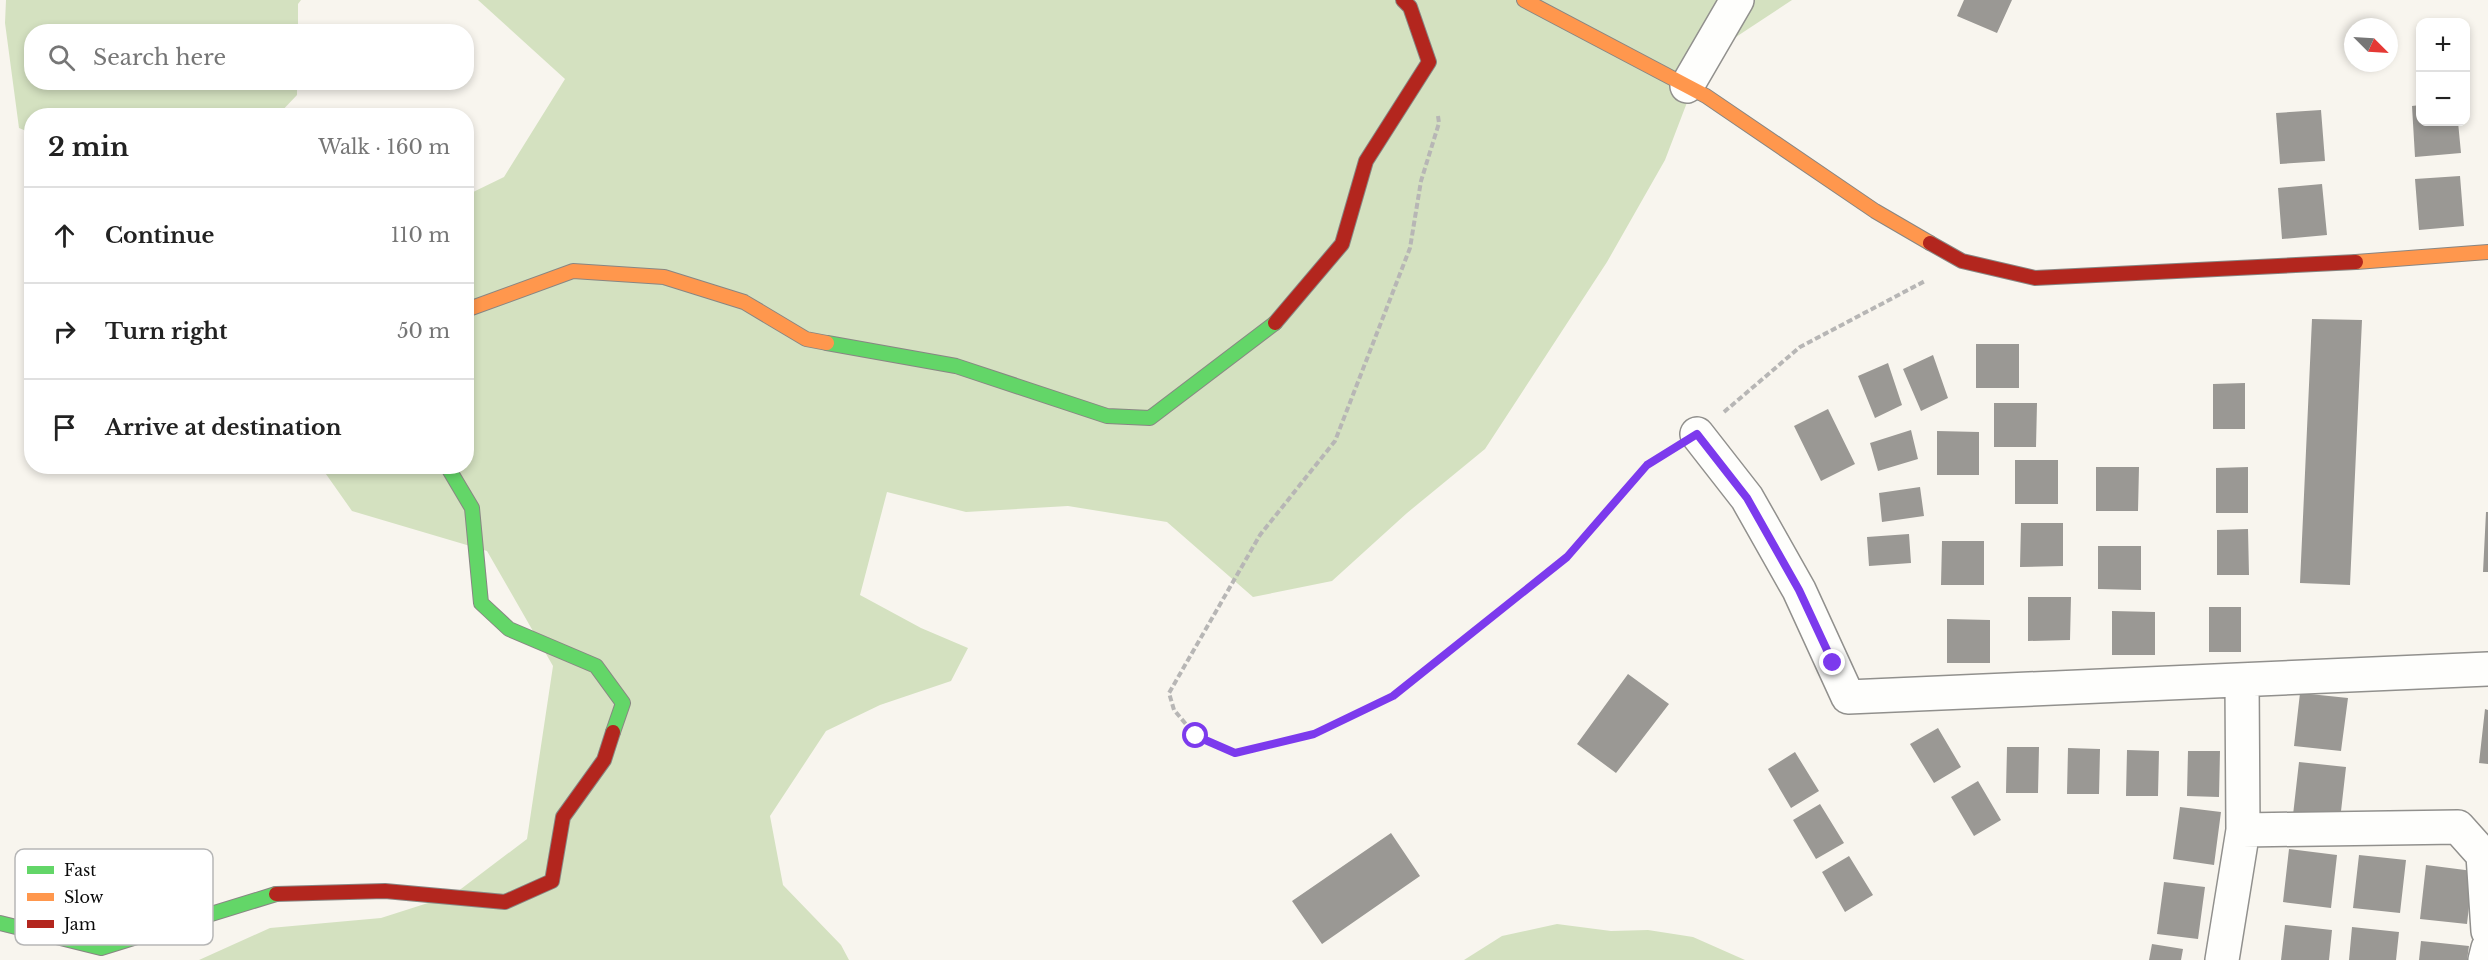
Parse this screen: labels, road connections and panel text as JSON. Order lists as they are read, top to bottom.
{
  "legend": ["Fast", "Slow", "Jam"],
  "north": "bottom right",
  "page": {
    "map_buttons": ["+", "−"],
    "search": "Search here",
    "heading": ["2 min", "Walk · 160 m"],
    "list": [
      ["Continue", "110 m"],
      ["Turn right", "50 m"],
      "Arrive at destination"
    ]
  }
}
